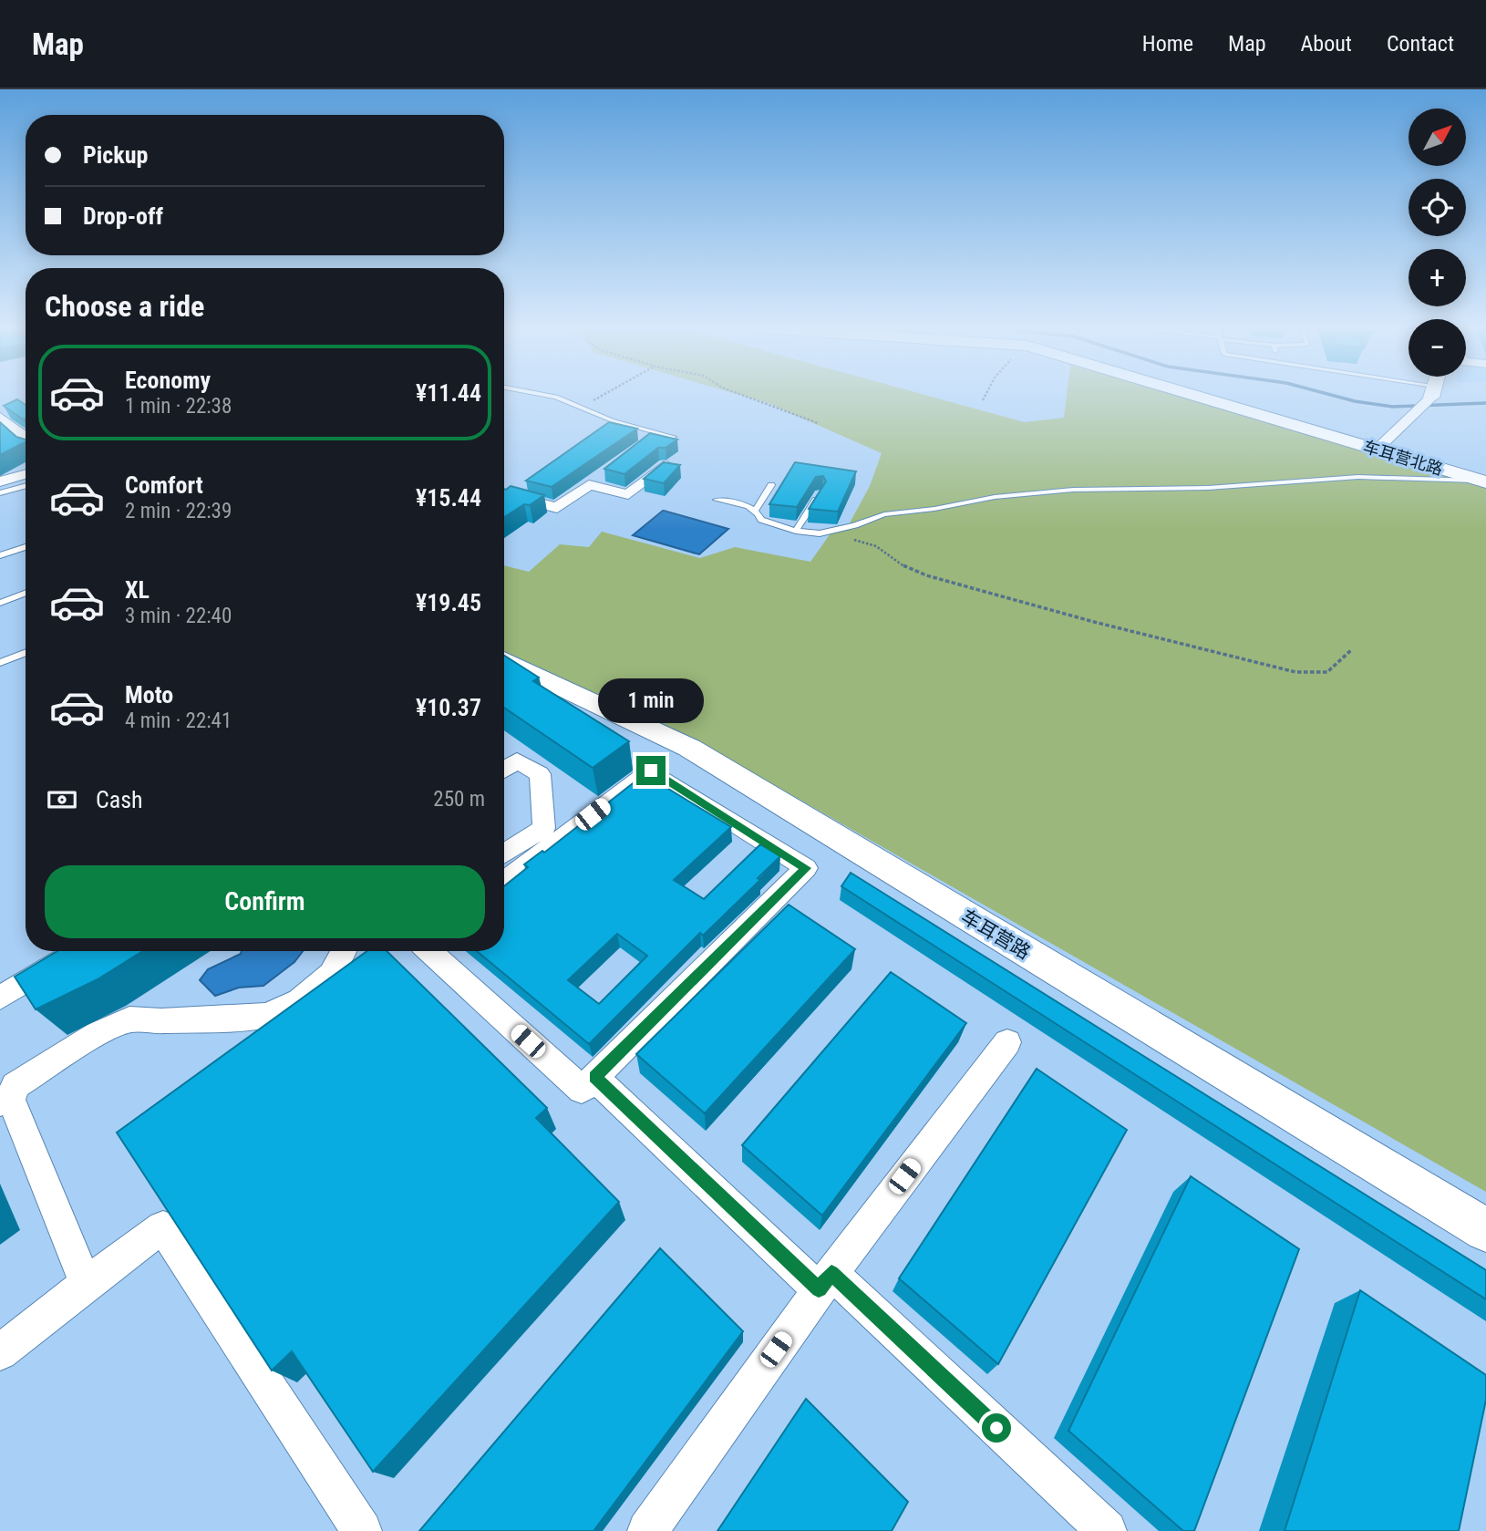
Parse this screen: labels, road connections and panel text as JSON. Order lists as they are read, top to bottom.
{
  "streets": {
    "street": ["车耳营北路", "车耳营路"]
  },
  "north": "top right",
  "page": {
    "header": "Map",
    "nav": [
      "Home",
      "Map",
      "About",
      "Contact"
    ],
    "map_buttons": ["+", "−"],
    "banner": ["Pickup", "Drop-off"],
    "heading": "Choose a ride",
    "list": [
      {
        "name": "Economy",
        "note": "1 min · 22:38",
        "value": "¥11.44"
      },
      {
        "name": "Comfort",
        "note": "2 min · 22:39",
        "value": "¥15.44"
      },
      {
        "name": "XL",
        "note": "3 min · 22:40",
        "value": "¥19.45"
      },
      {
        "name": "Moto",
        "note": "4 min · 22:41",
        "value": "¥10.37"
      }
    ],
    "bubble": "1 min",
    "pay": ["Cash", "250 m"],
    "buttons": "Confirm"
  }
}
